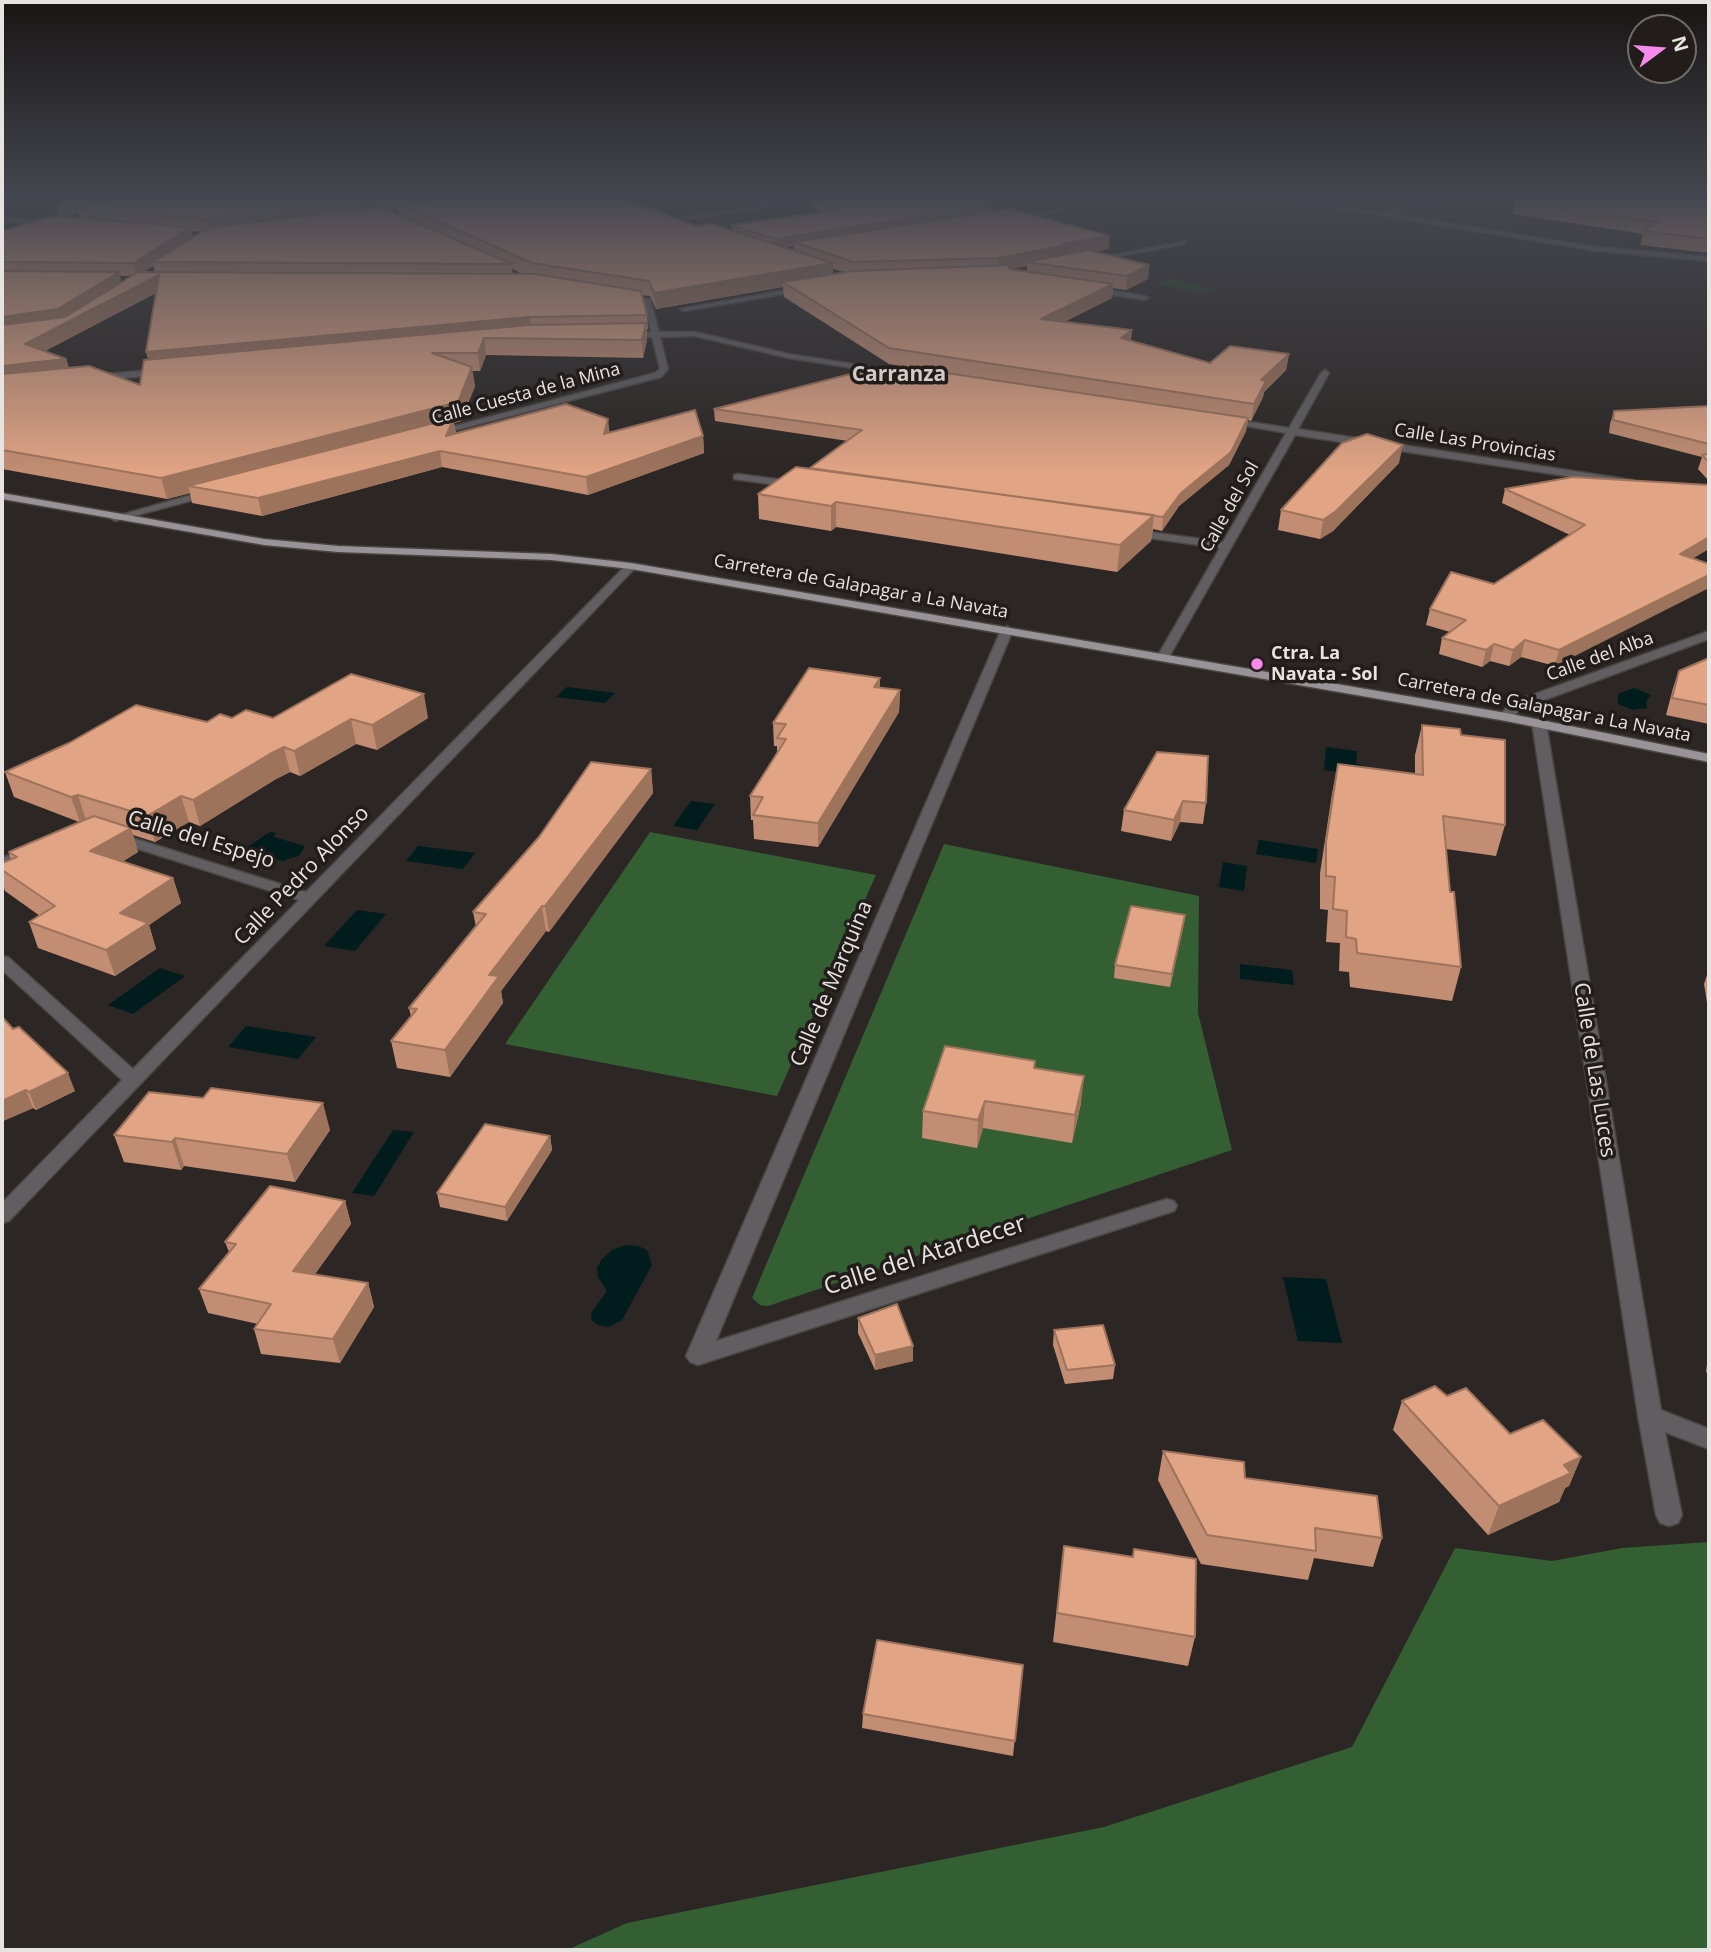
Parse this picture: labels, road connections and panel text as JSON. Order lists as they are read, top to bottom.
{
  "streets": {
    "main road": ["Carretera de Galapagar a La Navata"],
    "street": [
      "Calle Cuesta de la Mina",
      "Calle Las Provincias",
      "Calle del Sol",
      "Calle del Alba",
      "Calle del Espejo",
      "Calle Pedro Alonso",
      "Calle de Marquina",
      "Calle de Las Luces",
      "Calle del Atardecer"
    ]
  },
  "crossings": [
    ["Calle Las Provincias", "Calle del Sol"],
    ["Calle del Sol", "Carretera de Galapagar a La Navata"],
    ["Carretera de Galapagar a La Navata", "Calle del Alba"],
    ["Carretera de Galapagar a La Navata", "Calle Pedro Alonso"],
    ["Carretera de Galapagar a La Navata", "Calle de Marquina"],
    ["Carretera de Galapagar a La Navata", "Calle de Las Luces"],
    ["Calle del Espejo", "Calle Pedro Alonso"],
    ["Calle de Marquina", "Calle del Atardecer"]
  ],
  "districts": ["Carranza"],
  "places": ["Ctra. La Navata - Sol"],
  "north": "right"
}
